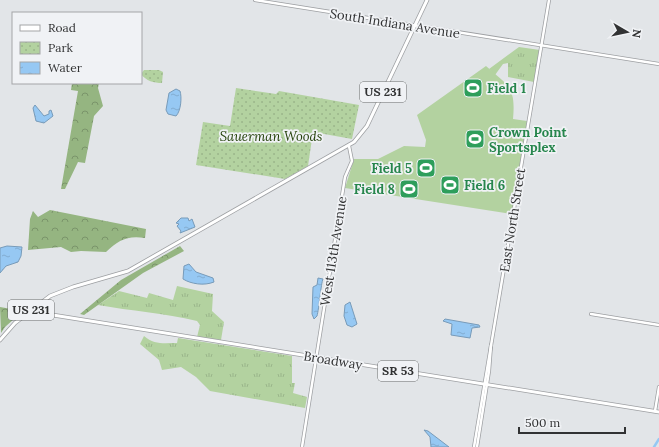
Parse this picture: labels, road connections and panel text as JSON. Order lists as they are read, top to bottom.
{
  "streets": {
    "main road": ["US 231", "Broadway", "SR 53"],
    "street": ["South Indiana Avenue", "East North Street", "West 113th Avenue"]
  },
  "crossings": [
    ["South Indiana Avenue", "US 231"],
    ["South Indiana Avenue", "East North Street"],
    ["US 231", "West 113th Avenue"],
    ["US 231", "Broadway"],
    ["East North Street", "Broadway"],
    ["West 113th Avenue", "Broadway"]
  ],
  "parks": ["Sauerman Woods"],
  "places": {
    "sports": [
      "Field 1",
      "Crown Point Sportsplex",
      "Field 5",
      "Field 6",
      "Field 8"
    ]
  },
  "legend": ["Road", "Park", "Water"],
  "scale_bar": "500 m",
  "north": "right"
}
